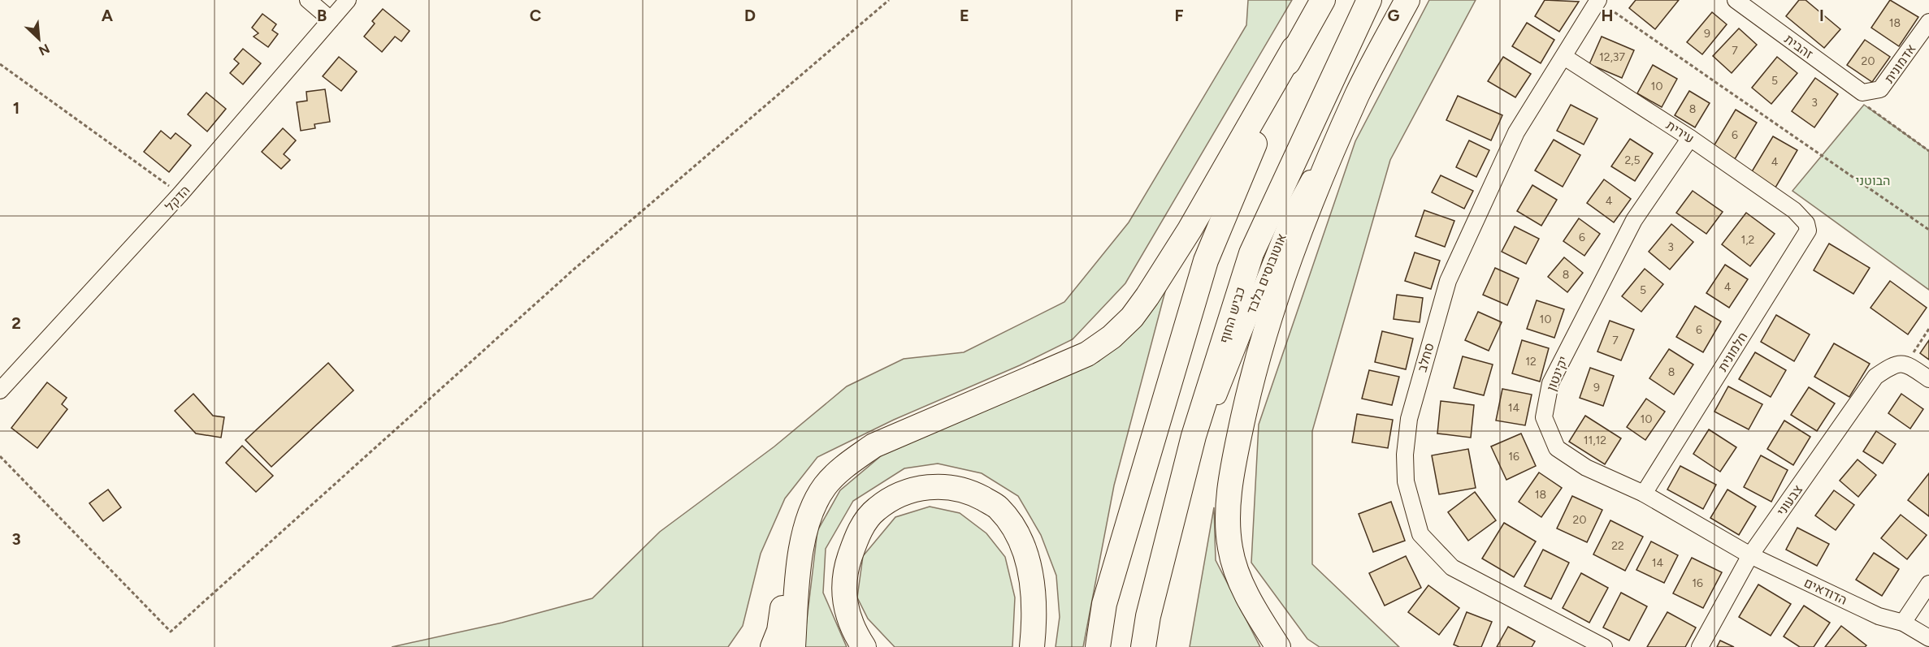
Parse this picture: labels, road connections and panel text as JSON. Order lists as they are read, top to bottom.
{
  "streets": {
    "highway": ["כביש החוף"],
    "street": [
      "זהבית",
      "אדמונית",
      "עירית",
      "הדקל",
      "אוטובוסים בלבד",
      "חלמונית",
      "סחלב",
      "יקינטון",
      "צבעוני",
      "הדודאים"
    ]
  },
  "crossings": [
    ["זהבית", "אדמונית"],
    ["עירית", "חלמונית"],
    ["עירית", "סחלב"],
    ["עירית", "יקינטון"],
    ["אוטובוסים בלבד", "כביש החוף"],
    ["חלמונית", "יקינטון"],
    ["יקינטון", "צבעוני"],
    ["יקינטון", "הדודאים"],
    ["צבעוני", "הדודאים"]
  ],
  "parks": ["הבוטני"],
  "house_numbers": [
    "18",
    "9",
    "7",
    "12,37",
    "20",
    "5",
    "10",
    "3",
    "8",
    "6",
    "2,5",
    "4",
    "4",
    "6",
    "1,2",
    "3",
    "8",
    "4",
    "5",
    "10",
    "6",
    "7",
    "12",
    "8",
    "9",
    "14",
    "10",
    "11,12",
    "16",
    "18",
    "20",
    "22",
    "14",
    "16"
  ],
  "north": "bottom right",
  "grid": {
    "columns": [
      "A",
      "B",
      "C",
      "D",
      "E",
      "F",
      "G",
      "H",
      "I"
    ],
    "rows": ["1", "2", "3"]
  }
}
